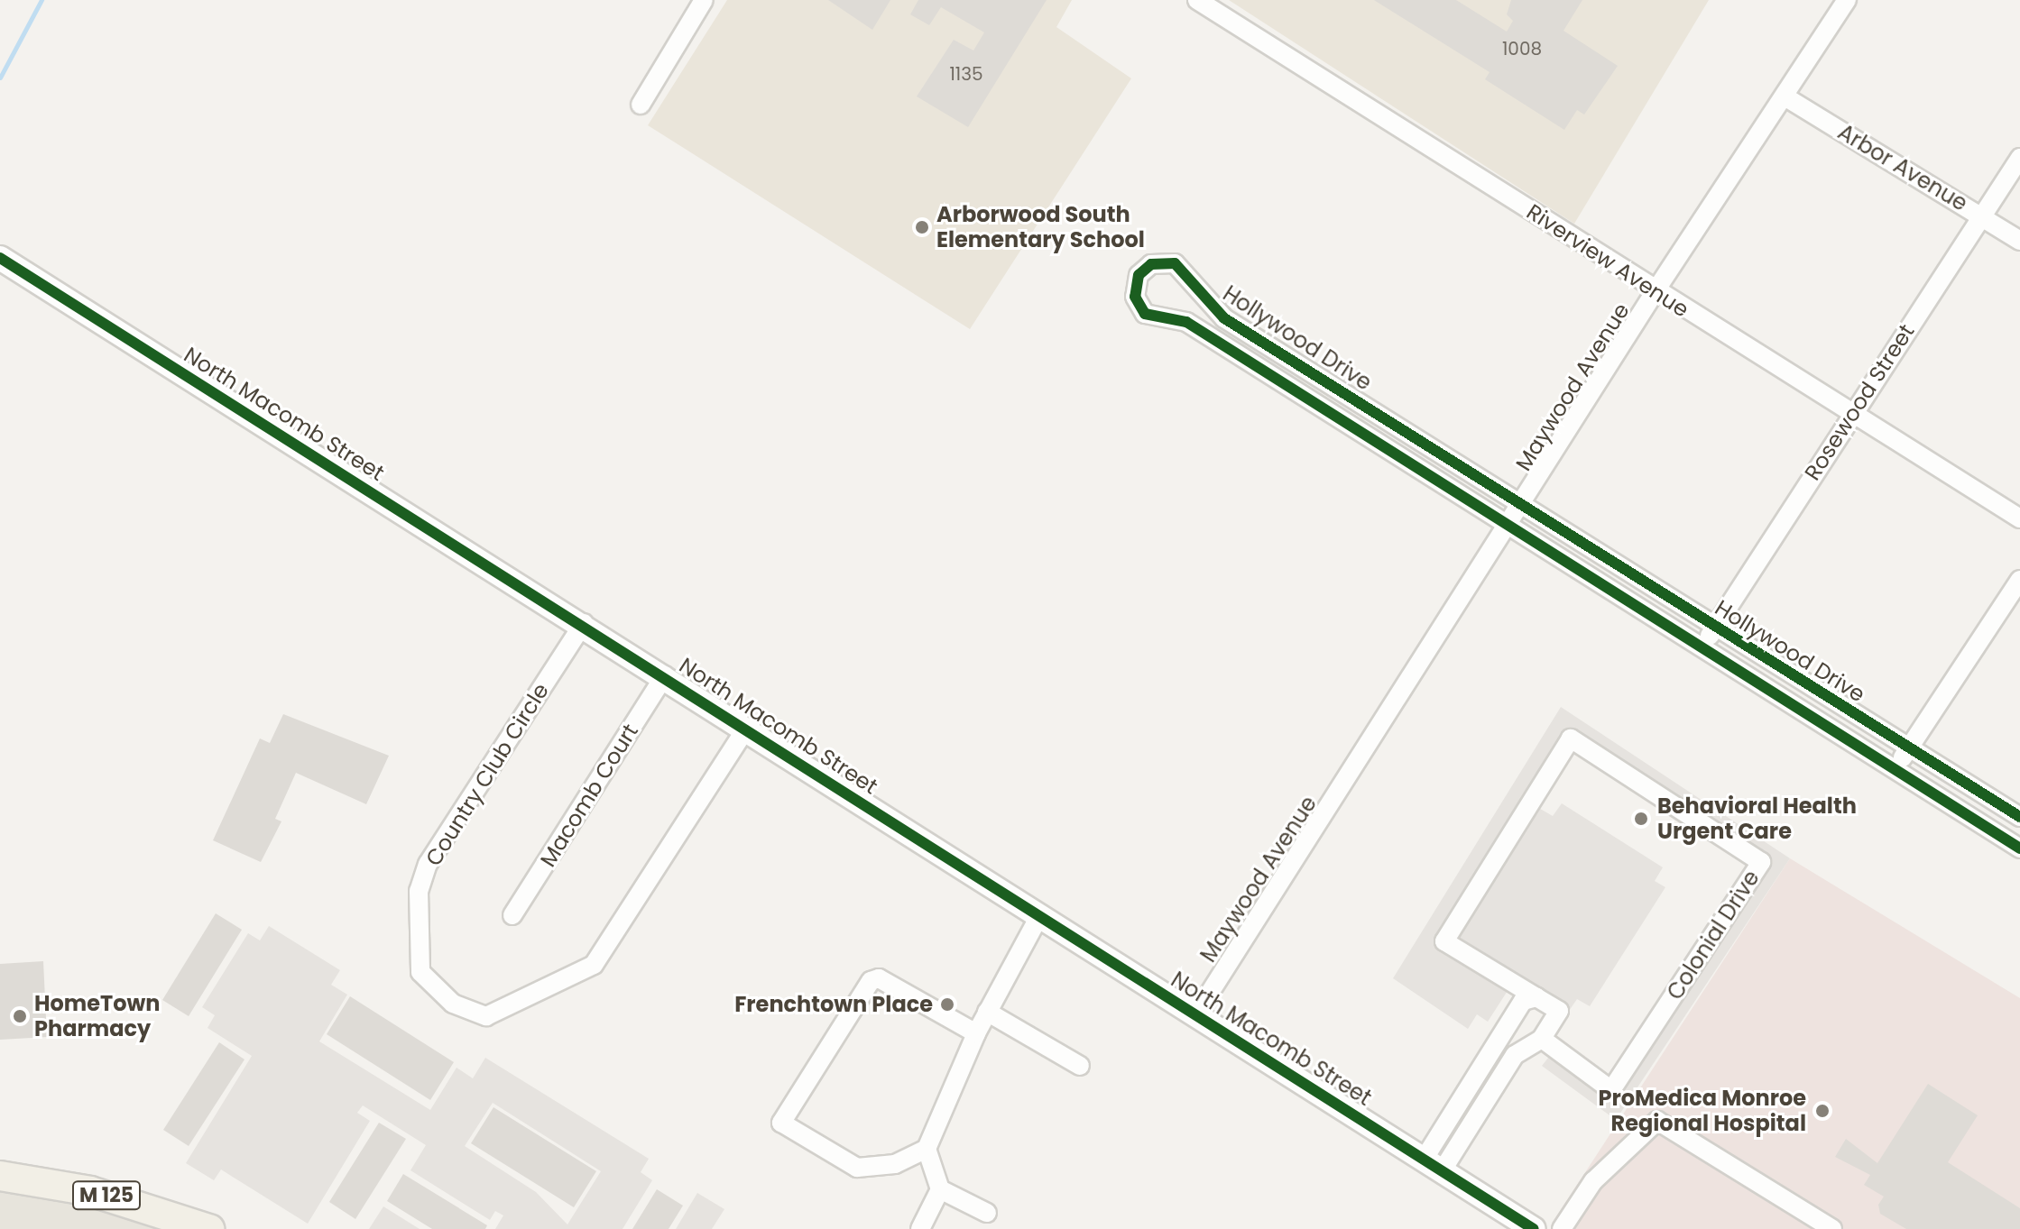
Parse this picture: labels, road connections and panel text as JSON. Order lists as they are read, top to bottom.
{
  "streets": {
    "main road": ["M 125"],
    "street": [
      "Arbor Avenue",
      "Riverview Avenue",
      "Hollywood Drive",
      "Maywood Avenue",
      "Rosewood Street",
      "North Macomb Street",
      "Country Club Circle",
      "Macomb Court",
      "Colonial Drive"
    ]
  },
  "crossings": [
    ["Arbor Avenue", "Maywood Avenue"],
    ["Arbor Avenue", "Rosewood Street"],
    ["Riverview Avenue", "Maywood Avenue"],
    ["Riverview Avenue", "Rosewood Street"],
    ["Hollywood Drive", "Maywood Avenue"],
    ["Hollywood Drive", "Rosewood Street"],
    ["Maywood Avenue", "North Macomb Street"],
    ["North Macomb Street", "Country Club Circle"],
    ["North Macomb Street", "Macomb Court"],
    ["North Macomb Street", "Colonial Drive"]
  ],
  "places": [
    "Arborwood South Elementary School",
    "Behavioral Health Urgent Care",
    "Frenchtown Place",
    "HomeTown Pharmacy",
    "ProMedica Monroe Regional Hospital"
  ],
  "house_numbers": ["1008", "1135"]
}
